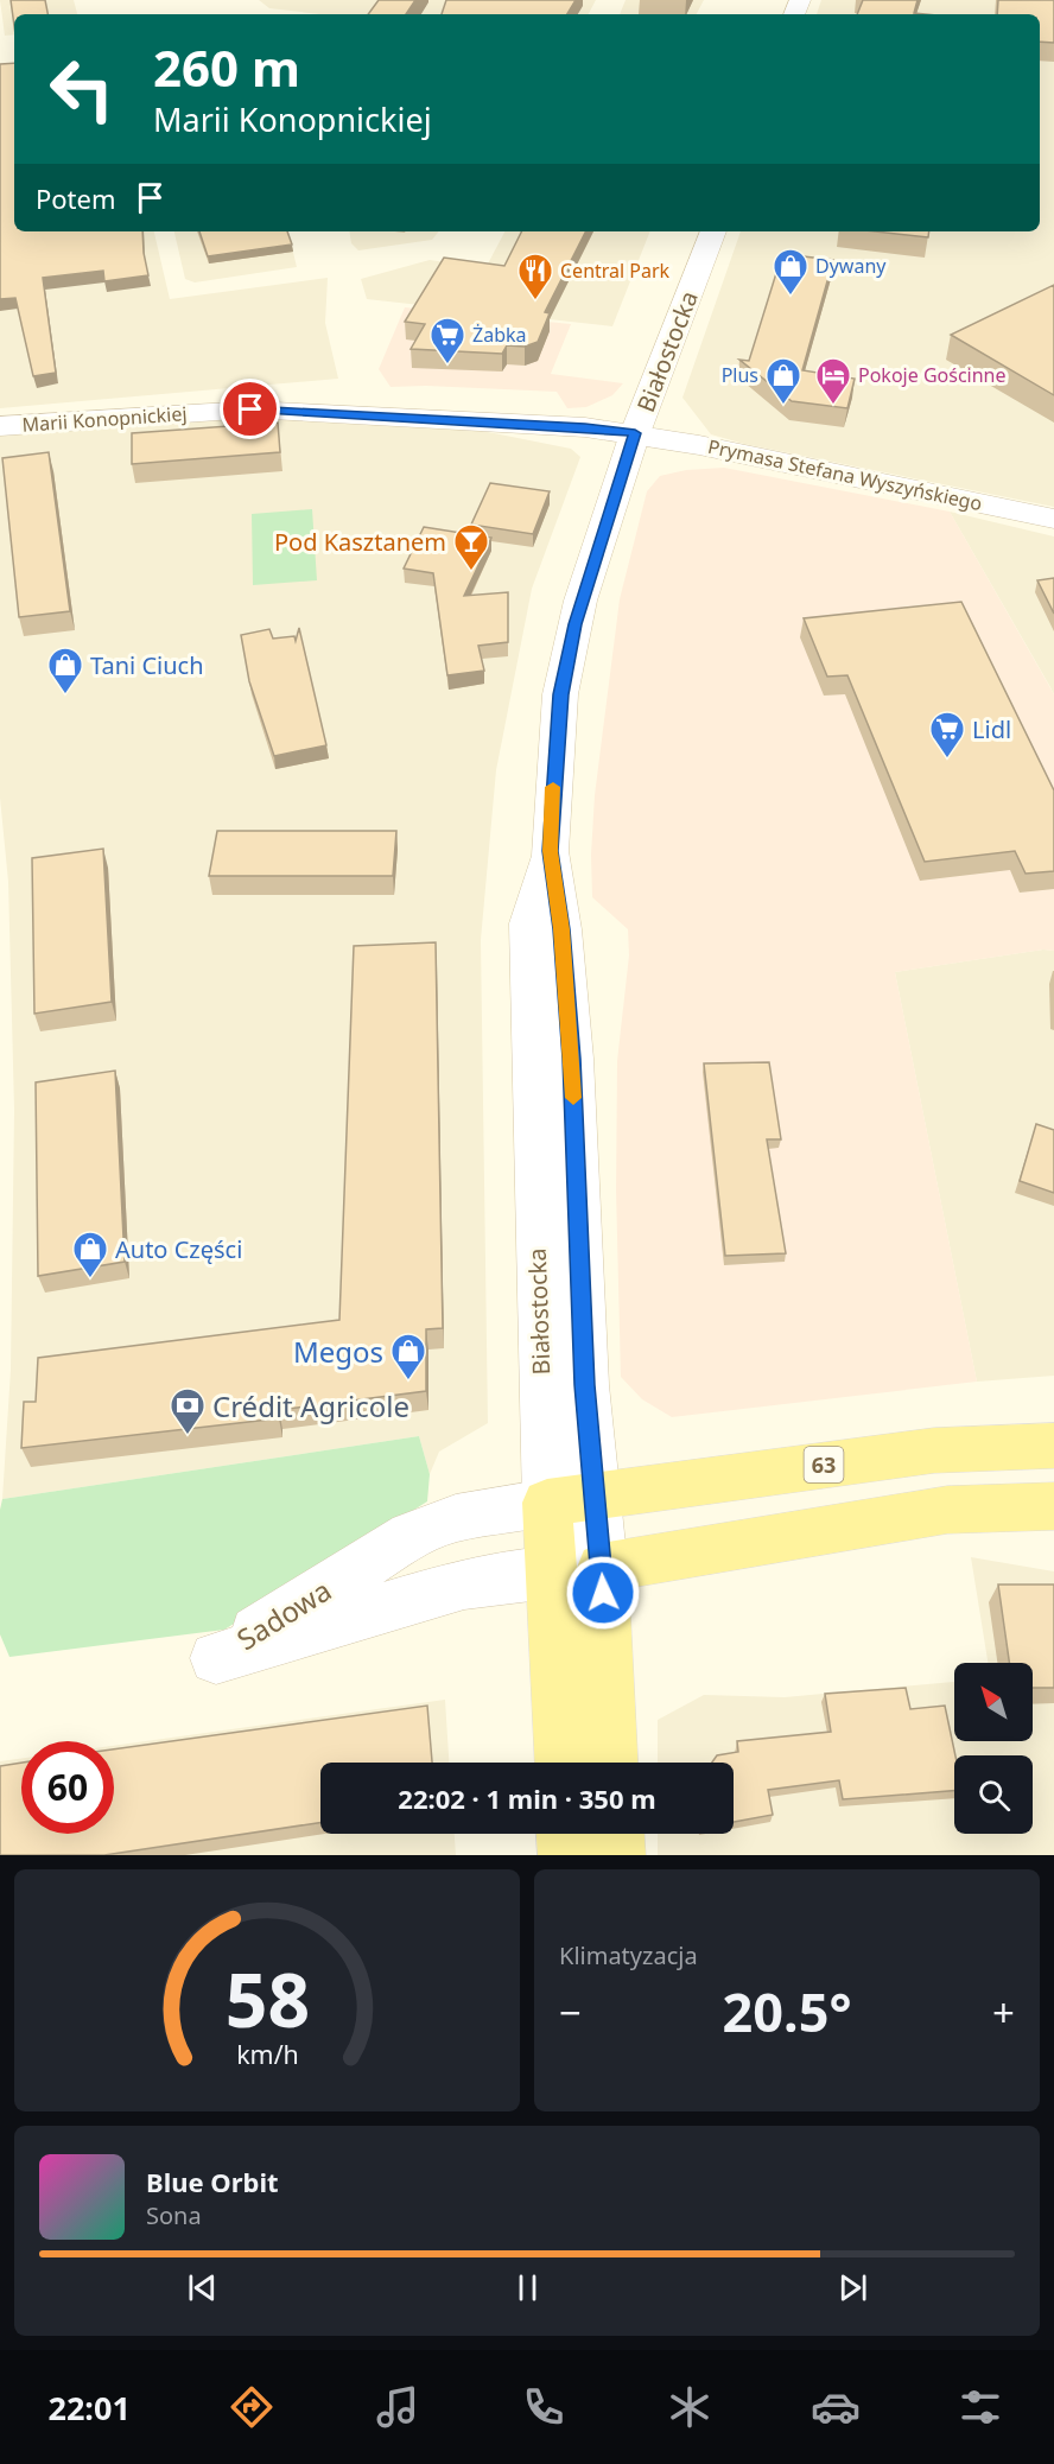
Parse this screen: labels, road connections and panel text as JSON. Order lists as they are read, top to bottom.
{
  "streets": {
    "main road": [
      "Białostocka",
      "Marii Konopnickiej",
      "Prymasa Stefana Wyszyńskiego",
      "63",
      "Sadowa"
    ]
  },
  "crossings": [
    ["Białostocka", "Marii Konopnickiej"],
    ["Białostocka", "Prymasa Stefana Wyszyńskiego"],
    ["Białostocka", "63"],
    ["Białostocka", "Sadowa"],
    ["Marii Konopnickiej", "Prymasa Stefana Wyszyńskiego"],
    ["63", "Sadowa"]
  ],
  "places": {
    "shop": [
      "Dywany",
      "Plus",
      "Tani Ciuch",
      "Auto Części",
      "Megos"
    ],
    "restaurant": ["Central Park"],
    "supermarket": ["Żabka", "Lidl"],
    "hotel": ["Pokoje Gościnne"],
    "bar": ["Pod Kasztanem"],
    "bank": ["Crédit Agricole"]
  },
  "north": "top left",
  "page": {
    "turn": ["260 m", "Marii Konopnickiej"],
    "then": "Potem",
    "limit": "60",
    "trip": "22:02 · 1 min · 350 m",
    "tile": "Klimatyzacja",
    "heat": ["−", "20.5°", "+"],
    "song": ["Blue Orbit", "Sona"],
    "tabs": "22:01",
    "gauge": ["58", "km/h"]
  }
}
